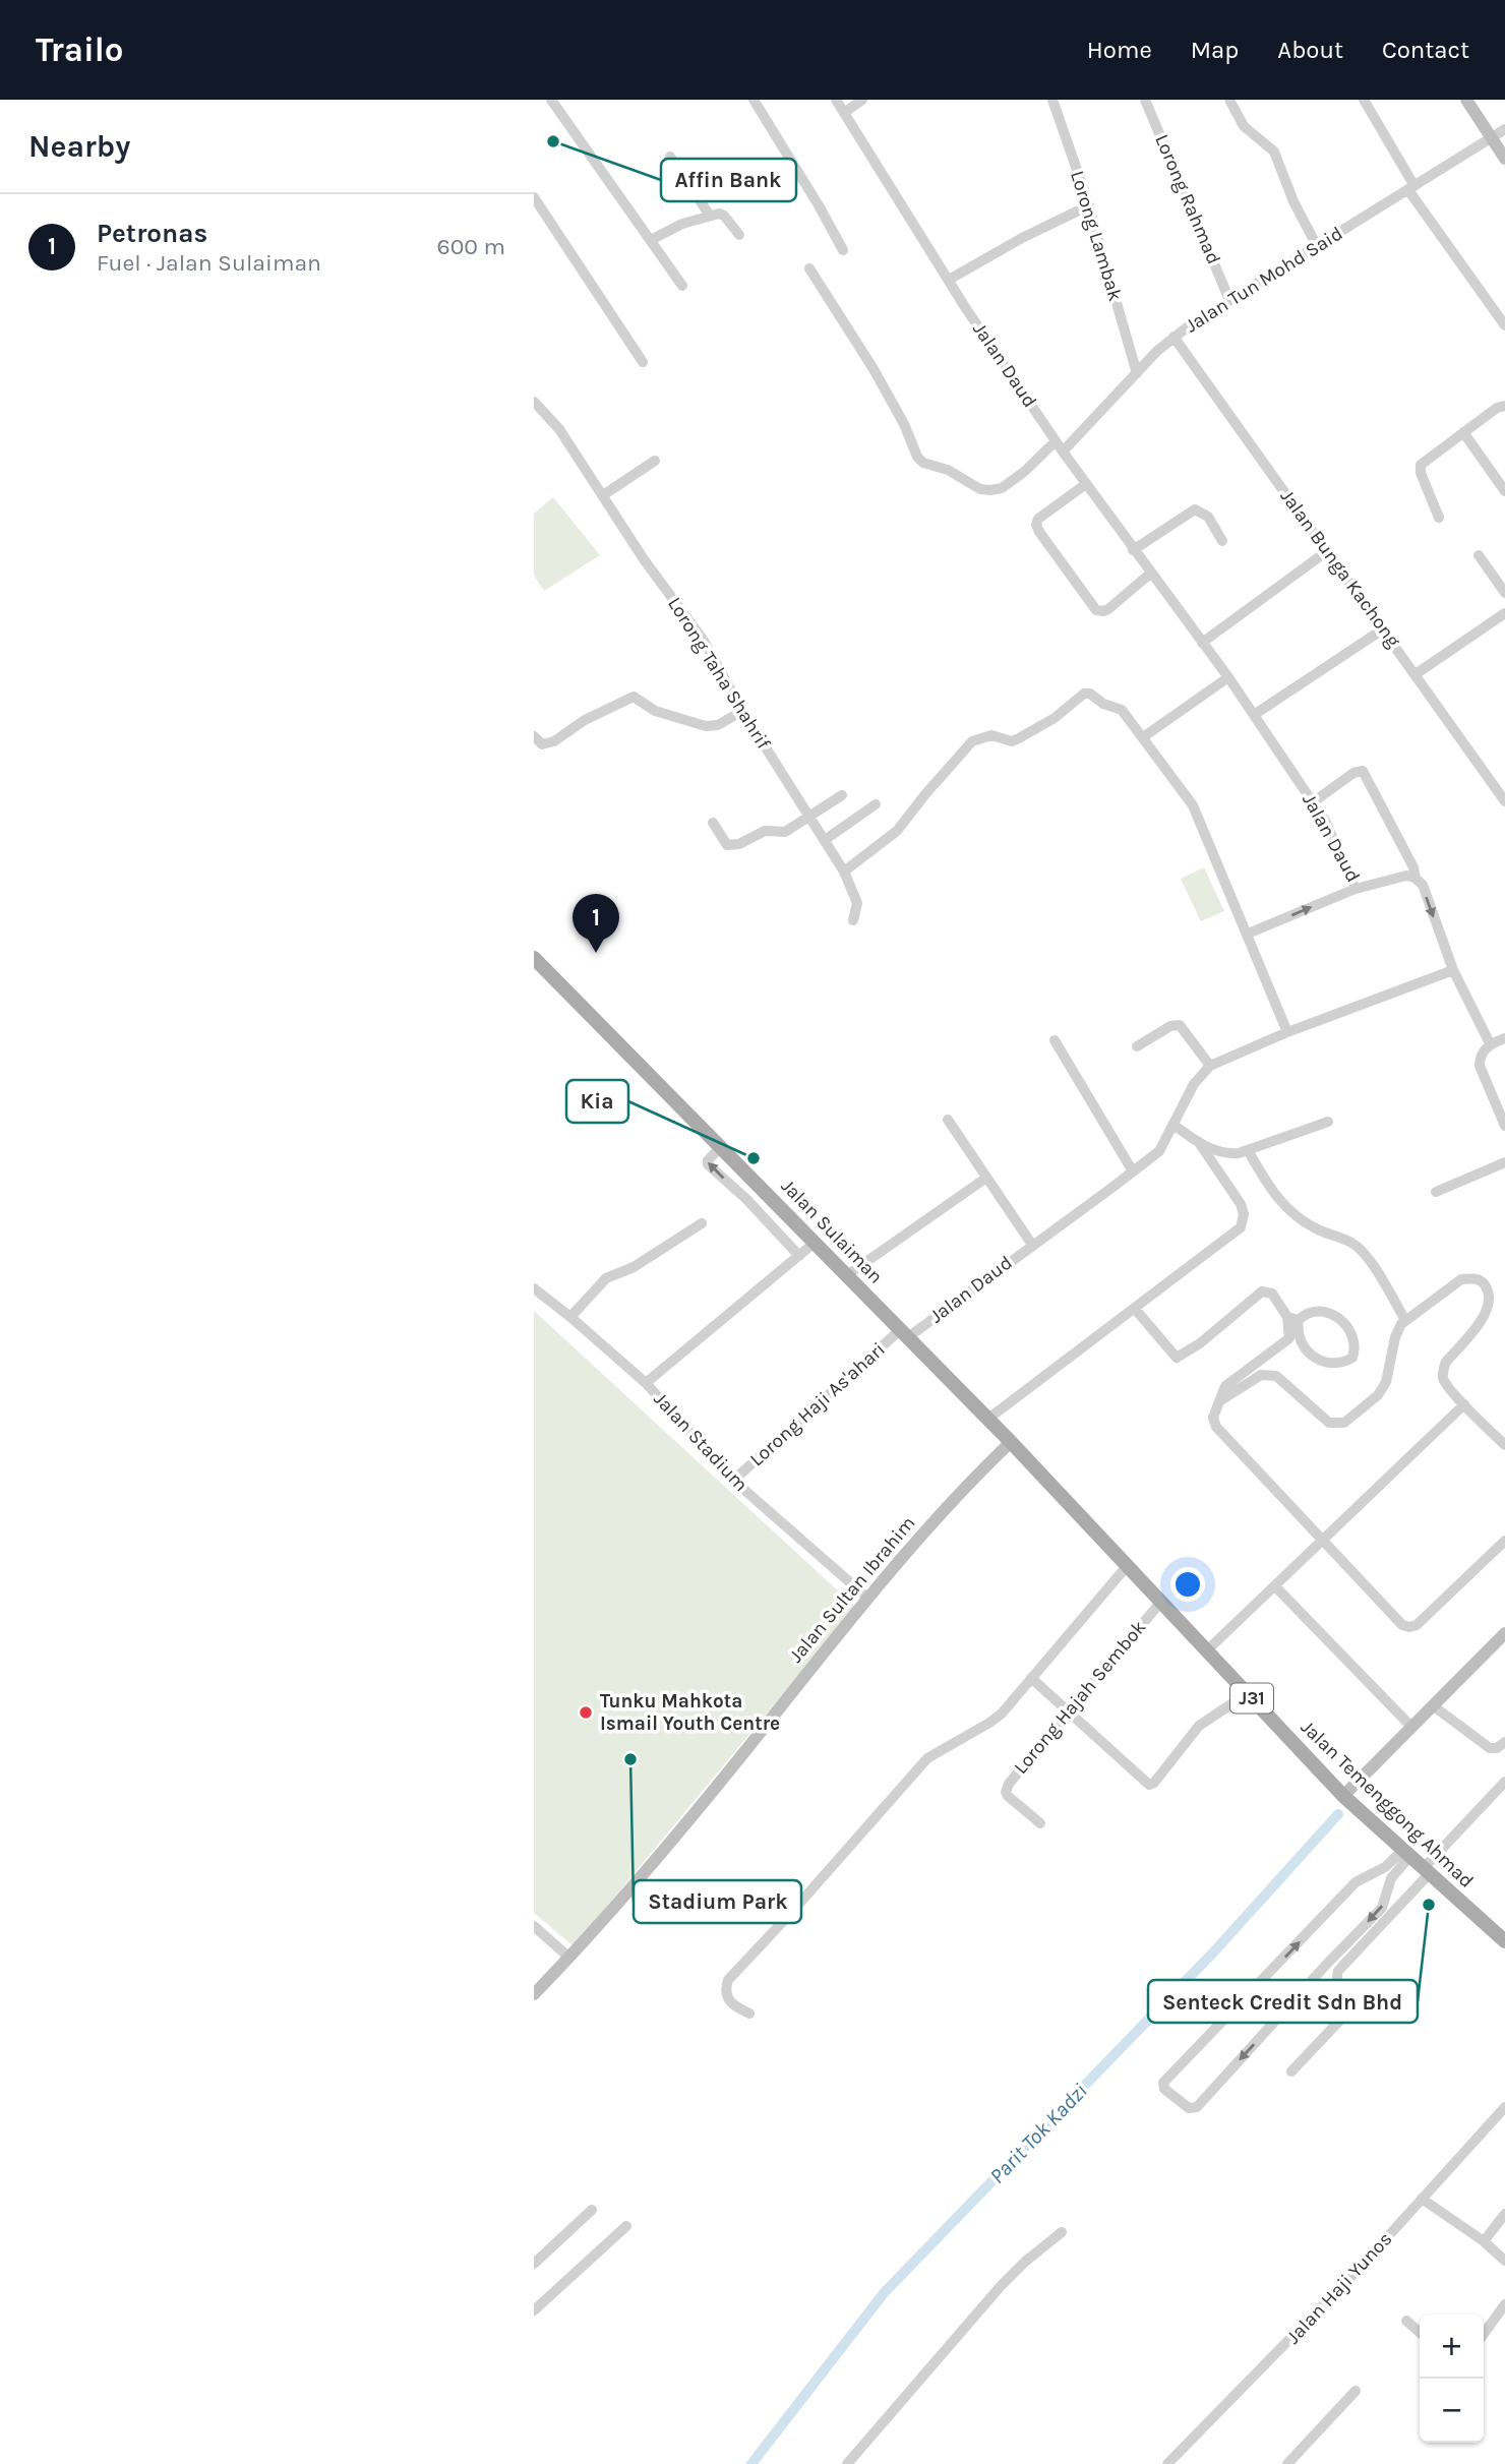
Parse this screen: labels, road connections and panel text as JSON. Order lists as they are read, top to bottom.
{
  "streets": {
    "main road": ["Jalan Sulaiman", "J31", "Jalan Temenggong Ahmad"],
    "street": [
      "Lorong Rahmad",
      "Lorong Lambak",
      "Jalan Tun Mohd Said",
      "Jalan Daud",
      "Jalan Bunga Kachong",
      "Lorong Taha Shahrif",
      "Lorong Haji As'ahari",
      "Jalan Stadium",
      "Jalan Sultan Ibrahim",
      "Lorong Hajah Sembok",
      "Jalan Haji Yunos"
    ]
  },
  "crossings": [
    ["Lorong Rahmad", "Jalan Tun Mohd Said"],
    ["Lorong Lambak", "Jalan Tun Mohd Said"],
    ["Jalan Tun Mohd Said", "Jalan Daud"],
    ["Jalan Tun Mohd Said", "Jalan Bunga Kachong"],
    ["Jalan Daud", "Jalan Sulaiman"],
    ["Jalan Daud", "Lorong Haji As'ahari"],
    ["Jalan Sulaiman", "Lorong Haji As'ahari"],
    ["Jalan Sulaiman", "Jalan Sultan Ibrahim"],
    ["Jalan Sulaiman", "Jalan Temenggong Ahmad"],
    ["Lorong Haji As'ahari", "Jalan Stadium"],
    ["Jalan Stadium", "Jalan Sultan Ibrahim"],
    ["Jalan Sultan Ibrahim", "Jalan Temenggong Ahmad"],
    ["Lorong Hajah Sembok", "Jalan Temenggong Ahmad"]
  ],
  "water": ["Parit Tok Kadzi"],
  "places": [
    "Affin Bank",
    "Kia",
    "Tunku Mahkota Ismail Youth Centre",
    "Stadium Park",
    "Senteck Credit Sdn Bhd"
  ],
  "page": {
    "header": "Trailo",
    "nav": [
      "Home",
      "Map",
      "About",
      "Contact"
    ],
    "heading": "Nearby",
    "list": [
      {
        "mark": "1",
        "name": "Petronas",
        "note": "Fuel · Jalan Sulaiman",
        "value": "600 m"
      }
    ],
    "pins": "1",
    "map_buttons": ["+", "−"]
  }
}
